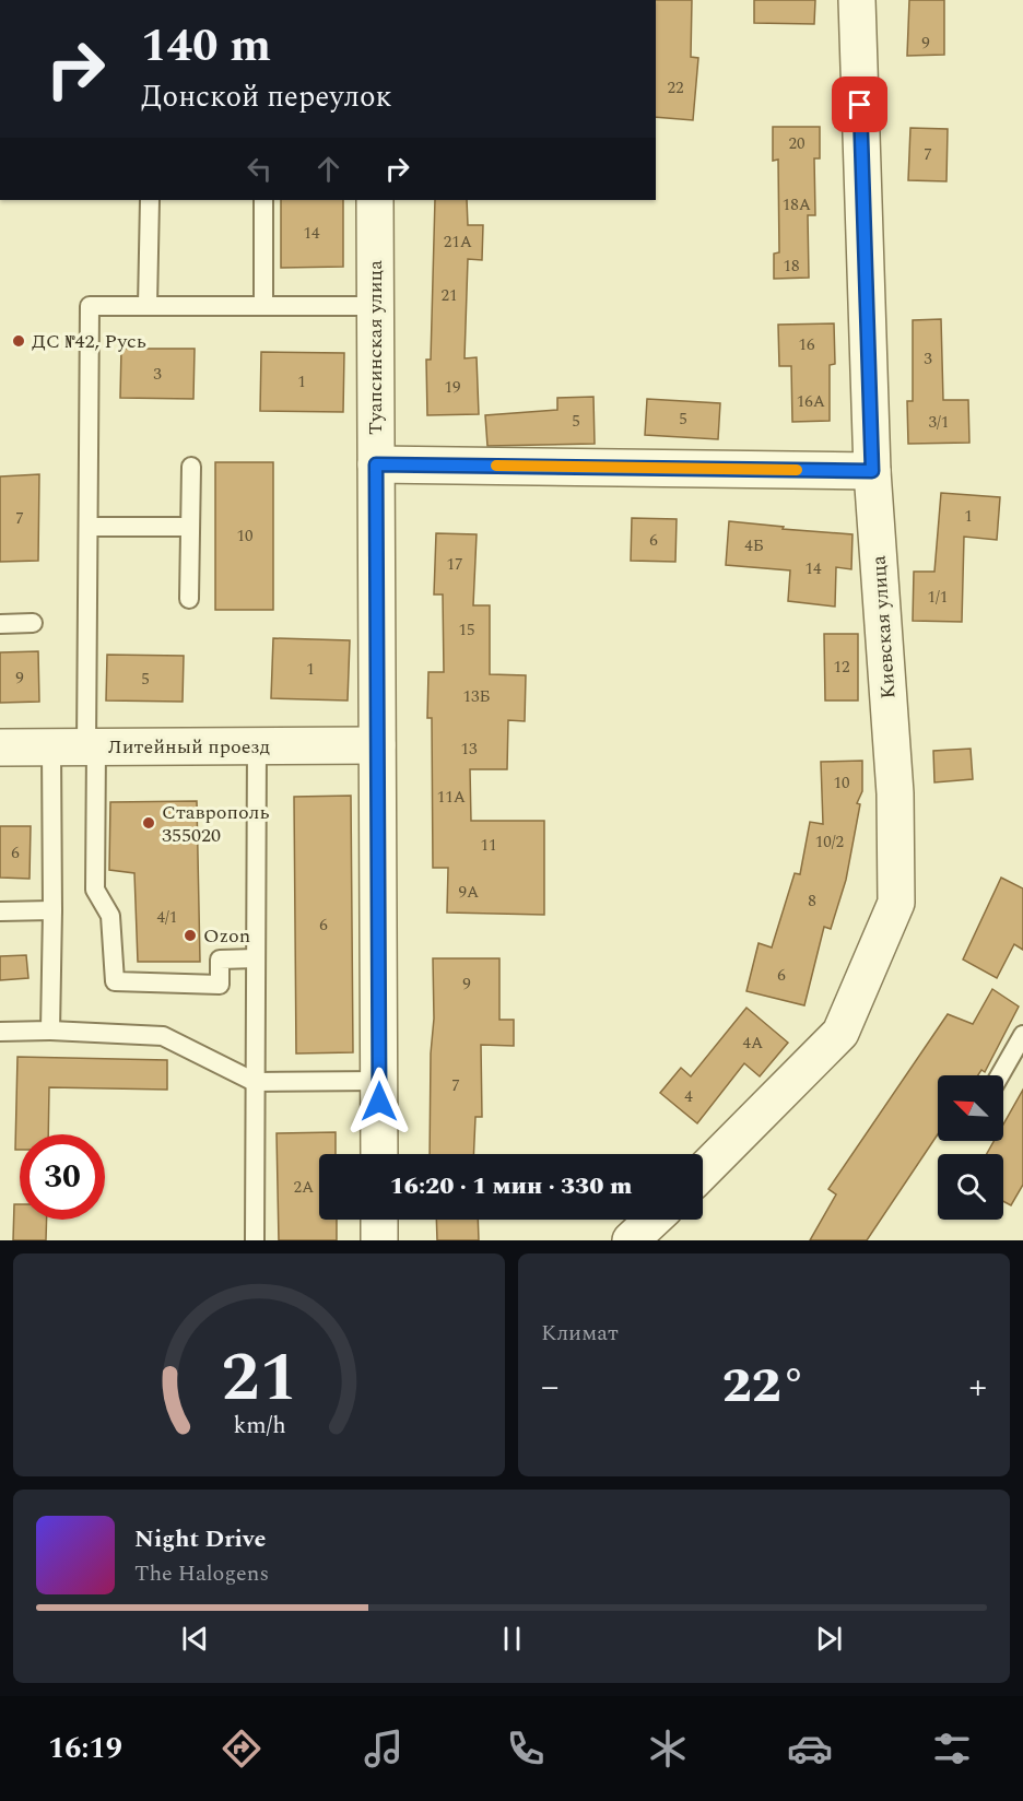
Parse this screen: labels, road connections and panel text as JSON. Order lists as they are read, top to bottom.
{
  "streets": {
    "street": ["Туапсинская улица", "Киевская улица", "Литейный проезд"]
  },
  "crossings": [
    ["Туапсинская улица", "Литейный проезд"]
  ],
  "places": ["ДС №42, Русь", "Ставрополь 355020", "Ozon"],
  "house_numbers": [
    "9",
    "22",
    "20",
    "7",
    "18А",
    "14",
    "21А",
    "18",
    "21",
    "16",
    "3",
    "3",
    "1",
    "19",
    "16А",
    "5",
    "5",
    "3/1",
    "1",
    "7",
    "10",
    "6",
    "4Б",
    "17",
    "14",
    "1/1",
    "15",
    "12",
    "1",
    "9",
    "5",
    "13Б",
    "13",
    "10",
    "11А",
    "10/2",
    "11",
    "6",
    "9А",
    "8",
    "4/1",
    "6",
    "6",
    "9",
    "4А",
    "7",
    "4",
    "2А"
  ],
  "north": "top left",
  "page": {
    "turn": ["140 m", "Донской переулок"],
    "limit": "30",
    "trip": "16:20 · 1 мин · 330 m",
    "tile": "Климат",
    "heat": ["−", "22°", "+"],
    "song": ["Night Drive", "The Halogens"],
    "tabs": "16:19",
    "gauge": ["21", "km/h"]
  }
}
